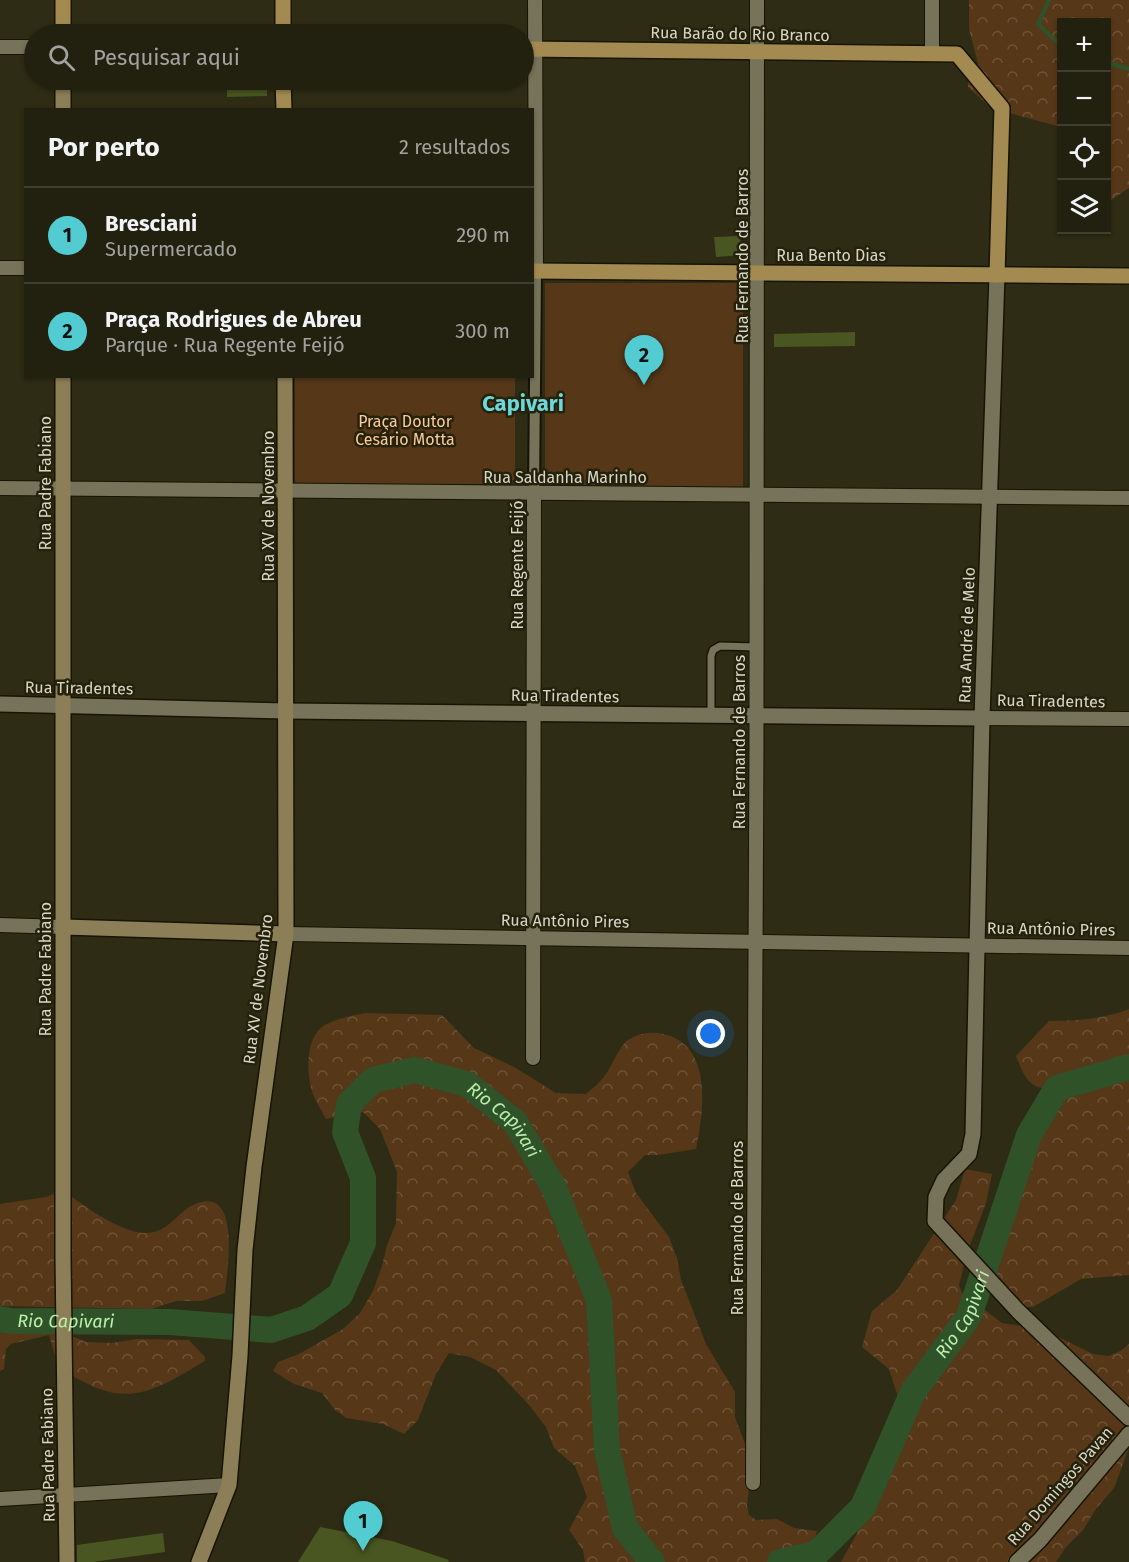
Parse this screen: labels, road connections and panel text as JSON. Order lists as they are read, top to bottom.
{
  "streets": {
    "main road": [
      "Rua Barão do Rio Branco",
      "Rua Bento Dias",
      "Rua Padre Fabiano",
      "Rua XV de Novembro",
      "Rua André de Melo",
      "Rua Antônio Pires"
    ],
    "street": [
      "Rua Fernando de Barros",
      "Rua Saldanha Marinho",
      "Rua Regente Feijó",
      "Rua Tiradentes",
      "Rua Domingos Pavan"
    ]
  },
  "crossings": [
    ["Rua Barão do Rio Branco", "Rua Fernando de Barros"],
    ["Rua Barão do Rio Branco", "Rua André de Melo"],
    ["Rua Bento Dias", "Rua Fernando de Barros"],
    ["Rua Bento Dias", "Rua Regente Feijó"],
    ["Rua Bento Dias", "Rua André de Melo"],
    ["Rua Fernando de Barros", "Rua Saldanha Marinho"],
    ["Rua Fernando de Barros", "Rua Tiradentes"],
    ["Rua Fernando de Barros", "Rua Antônio Pires"],
    ["Rua Saldanha Marinho", "Rua Padre Fabiano"],
    ["Rua Saldanha Marinho", "Rua XV de Novembro"],
    ["Rua Saldanha Marinho", "Rua Regente Feijó"],
    ["Rua Saldanha Marinho", "Rua André de Melo"],
    ["Rua Padre Fabiano", "Rua Tiradentes"],
    ["Rua Padre Fabiano", "Rua Antônio Pires"],
    ["Rua XV de Novembro", "Rua Tiradentes"],
    ["Rua XV de Novembro", "Rua Antônio Pires"],
    ["Rua Regente Feijó", "Rua Tiradentes"],
    ["Rua Regente Feijó", "Rua Antônio Pires"],
    ["Rua André de Melo", "Rua Tiradentes"],
    ["Rua André de Melo", "Rua Antônio Pires"]
  ],
  "districts": ["Capivari"],
  "water": ["Rio Capivari"],
  "parks": ["Praça Doutor Cesário Motta"],
  "page": {
    "map_buttons": ["+", "−"],
    "search": "Pesquisar aqui",
    "heading": ["Por perto", "2 resultados"],
    "list": [
      {
        "mark": "1",
        "name": "Bresciani",
        "note": "Supermercado",
        "value": "290 m"
      },
      {
        "mark": "2",
        "name": "Praça Rodrigues de Abreu",
        "note": "Parque · Rua Regente Feijó",
        "value": "300 m"
      }
    ],
    "pins": ["2", "1"]
  }
}
